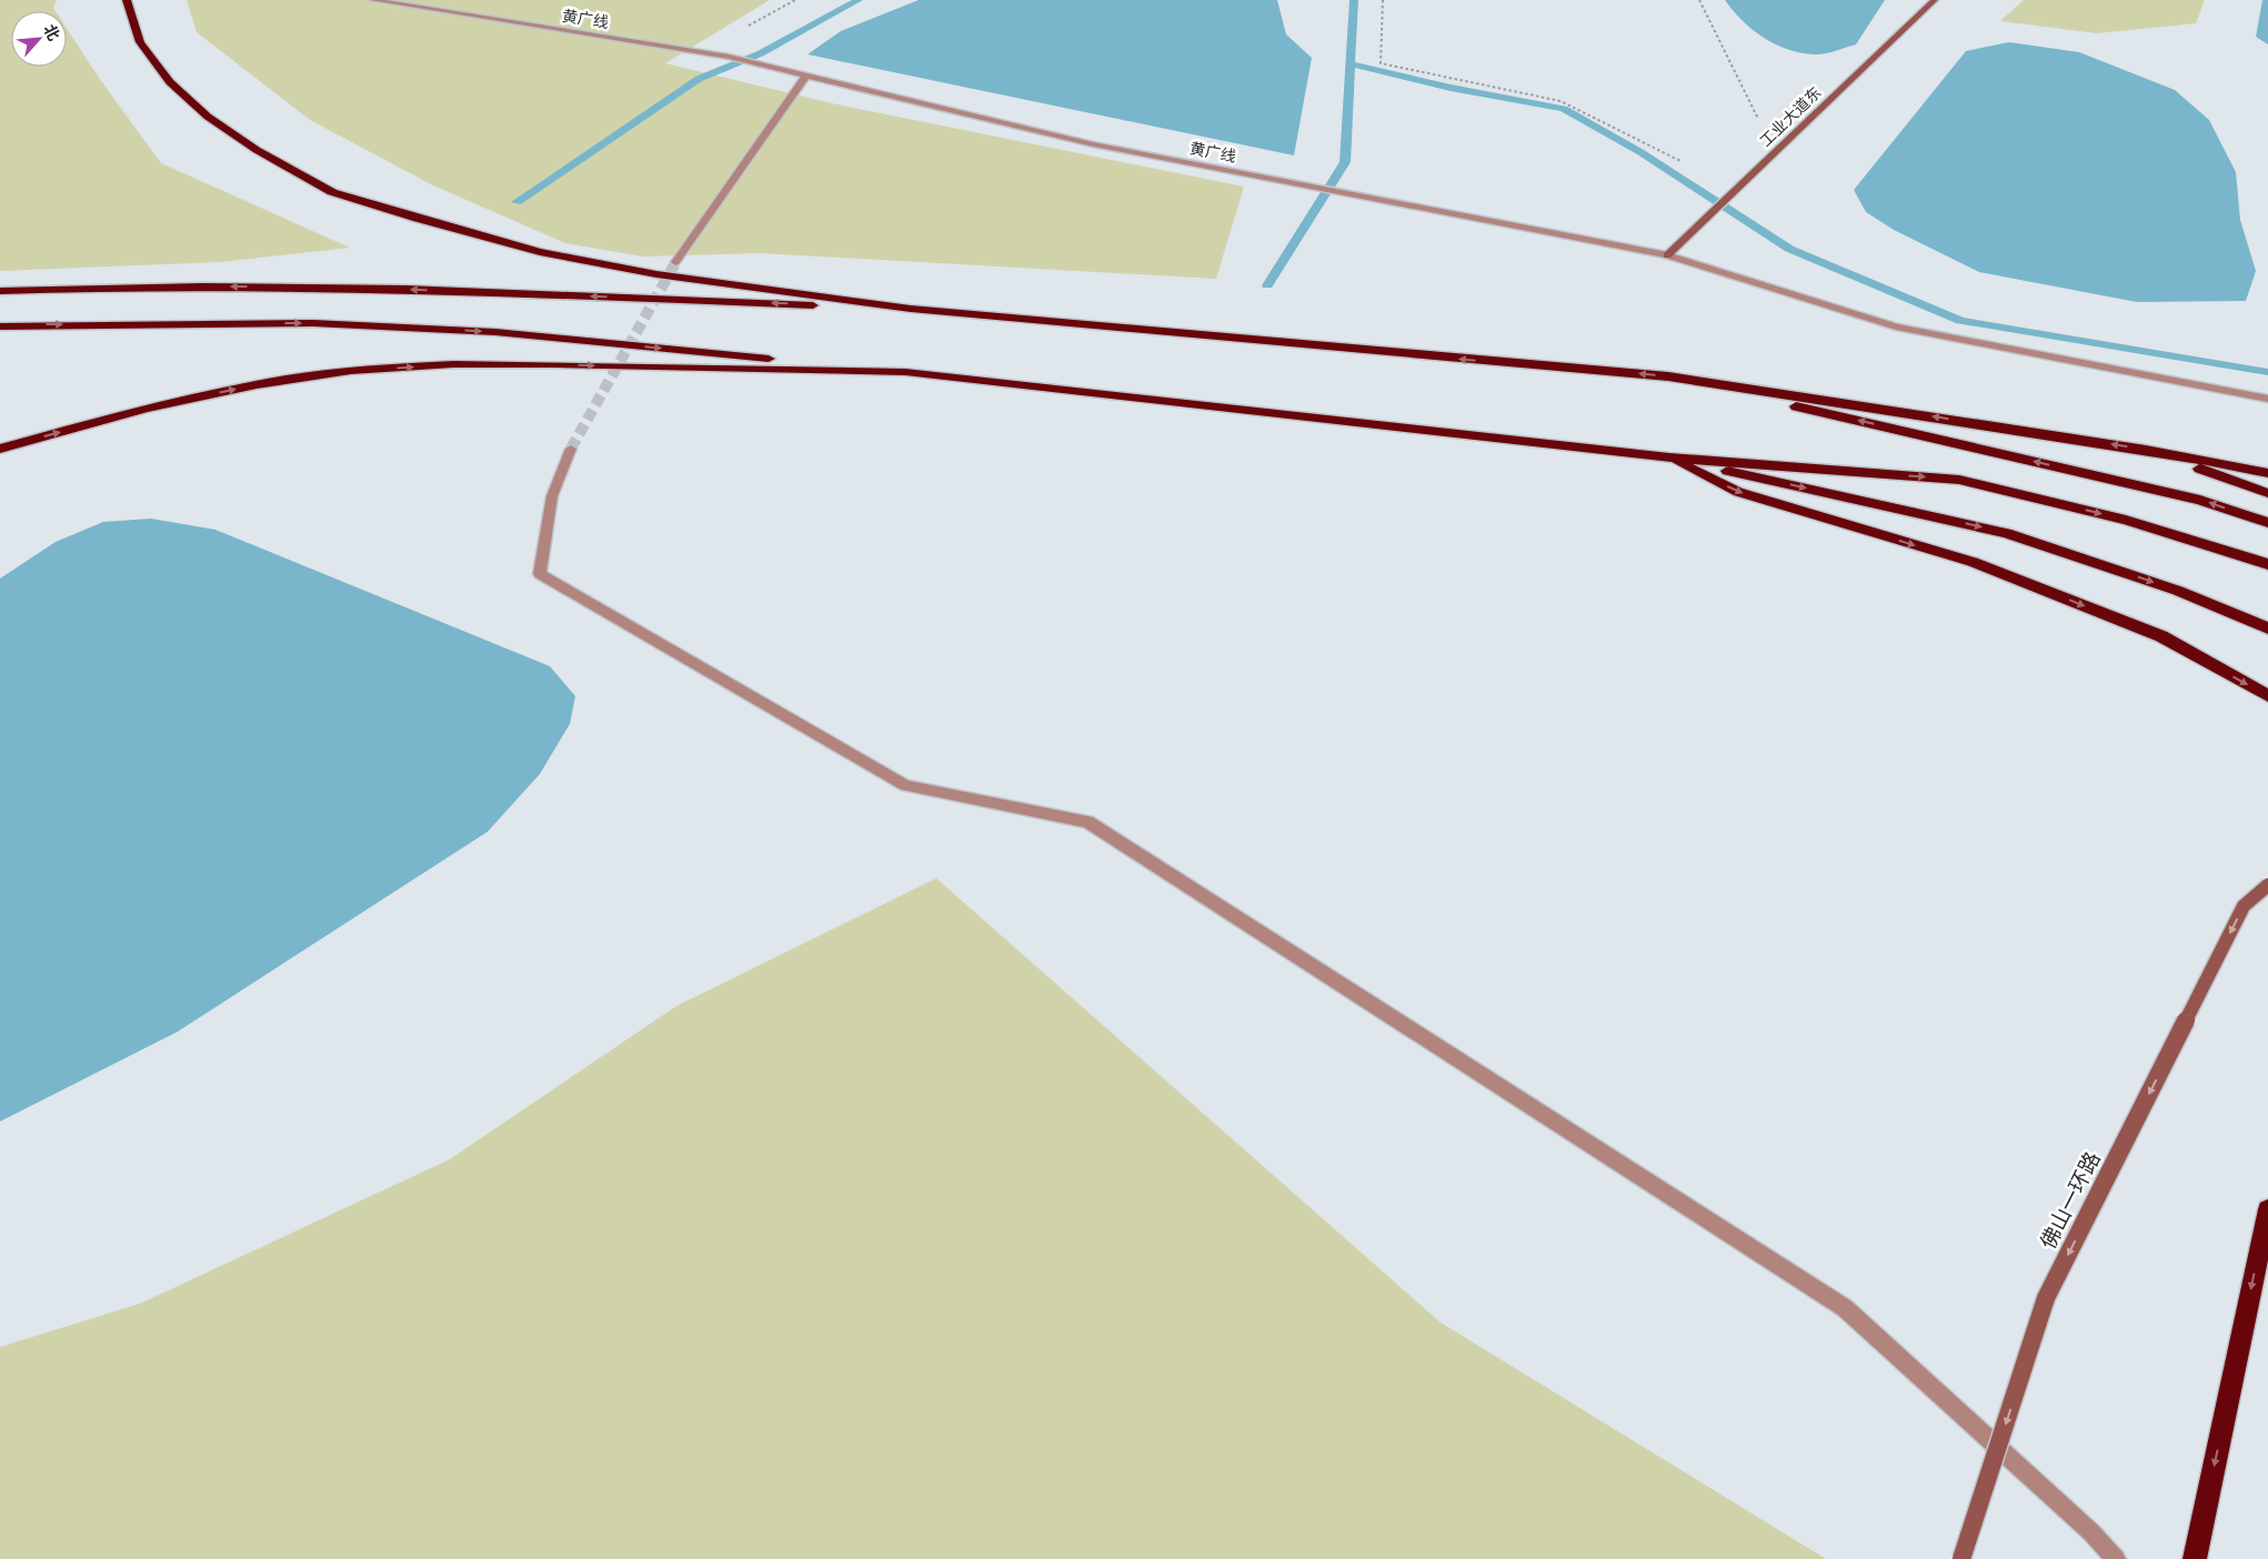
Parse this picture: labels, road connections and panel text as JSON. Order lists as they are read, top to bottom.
{
  "streets": {
    "street": ["黄广线", "工业大道东", "佛山一环路"]
  },
  "crossings": [
    ["黄广线", "工业大道东"]
  ],
  "one_way": ["佛山一环路"],
  "north": "top right"
}
